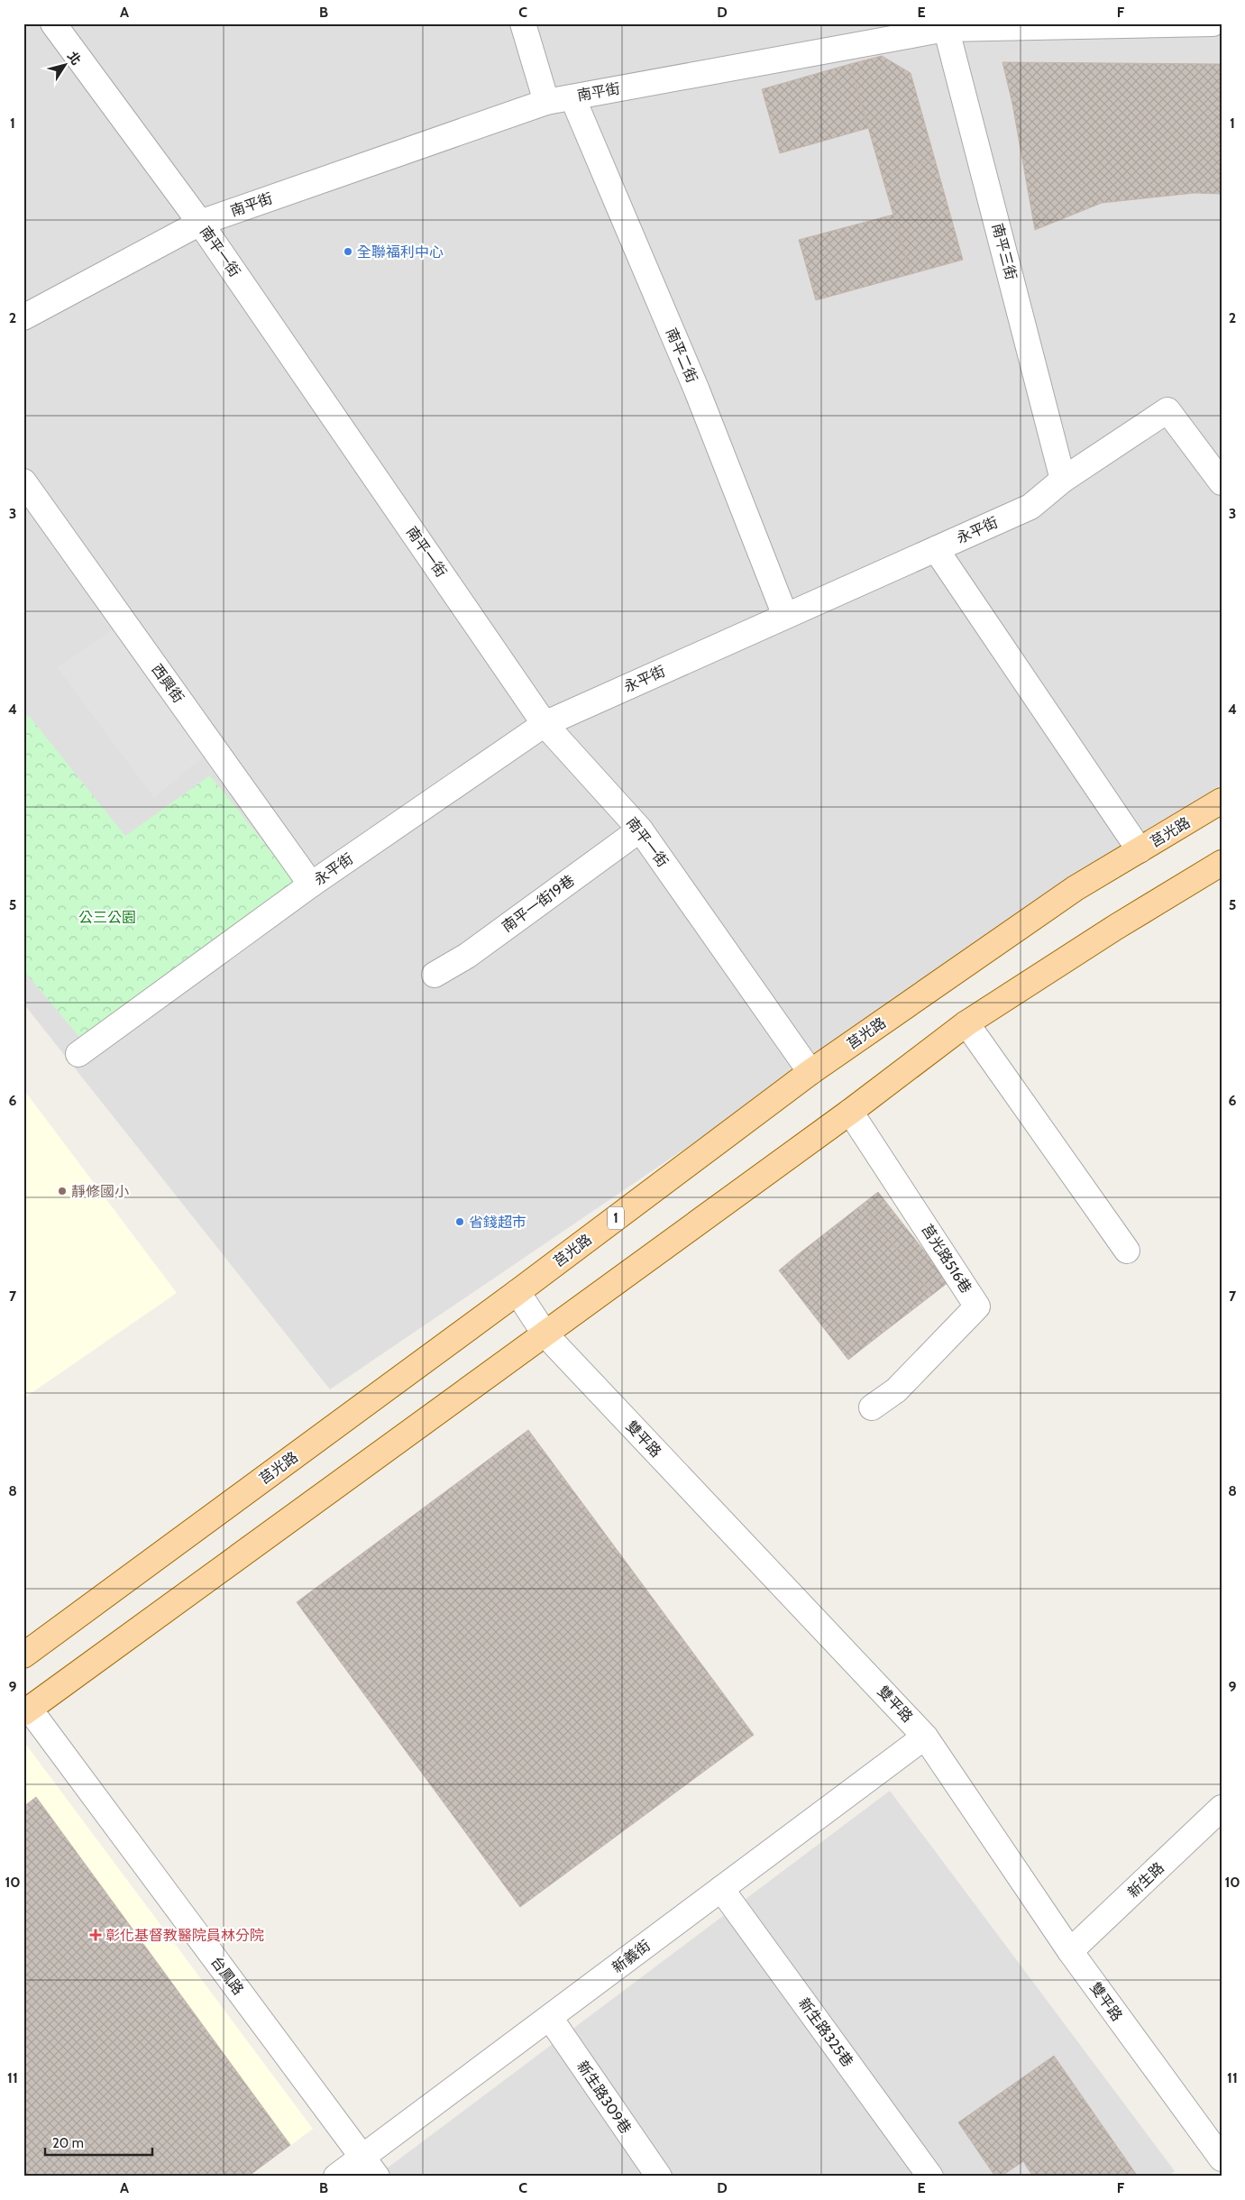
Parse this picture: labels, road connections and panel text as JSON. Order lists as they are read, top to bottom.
{
  "streets": {
    "main road": ["莒光路", "1"],
    "street": [
      "南平街",
      "南平一街",
      "南平三街",
      "南平二街",
      "永平街",
      "西興街",
      "南平一街19巷",
      "莒光路516巷",
      "雙平路",
      "新生路",
      "新義街",
      "台鳳路",
      "新生路325巷",
      "新生路309巷"
    ]
  },
  "crossings": [
    ["南平街", "南平一街"],
    ["南平街", "南平三街"],
    ["南平街", "南平二街"],
    ["南平一街", "永平街"],
    ["南平一街", "莒光路"],
    ["南平一街", "南平一街19巷"],
    ["南平三街", "永平街"],
    ["南平二街", "永平街"],
    ["永平街", "西興街"],
    ["莒光路", "雙平路"],
    ["雙平路", "新生路"],
    ["雙平路", "新義街"],
    ["新義街", "台鳳路"],
    ["新義街", "新生路325巷"],
    ["新義街", "新生路309巷"]
  ],
  "parks": ["公三公園"],
  "places": {
    "other": ["全聯福利中心", "靜修國小", "省錢超市"],
    "health": ["彰化基督教醫院員林分院"]
  },
  "scale_bar": "20 m",
  "north": "top right",
  "grid": {
    "columns": [
      "A",
      "B",
      "C",
      "D",
      "E",
      "F"
    ],
    "rows": [
      "1",
      "2",
      "3",
      "4",
      "5",
      "6",
      "7",
      "8",
      "9",
      "10",
      "11"
    ]
  }
}
